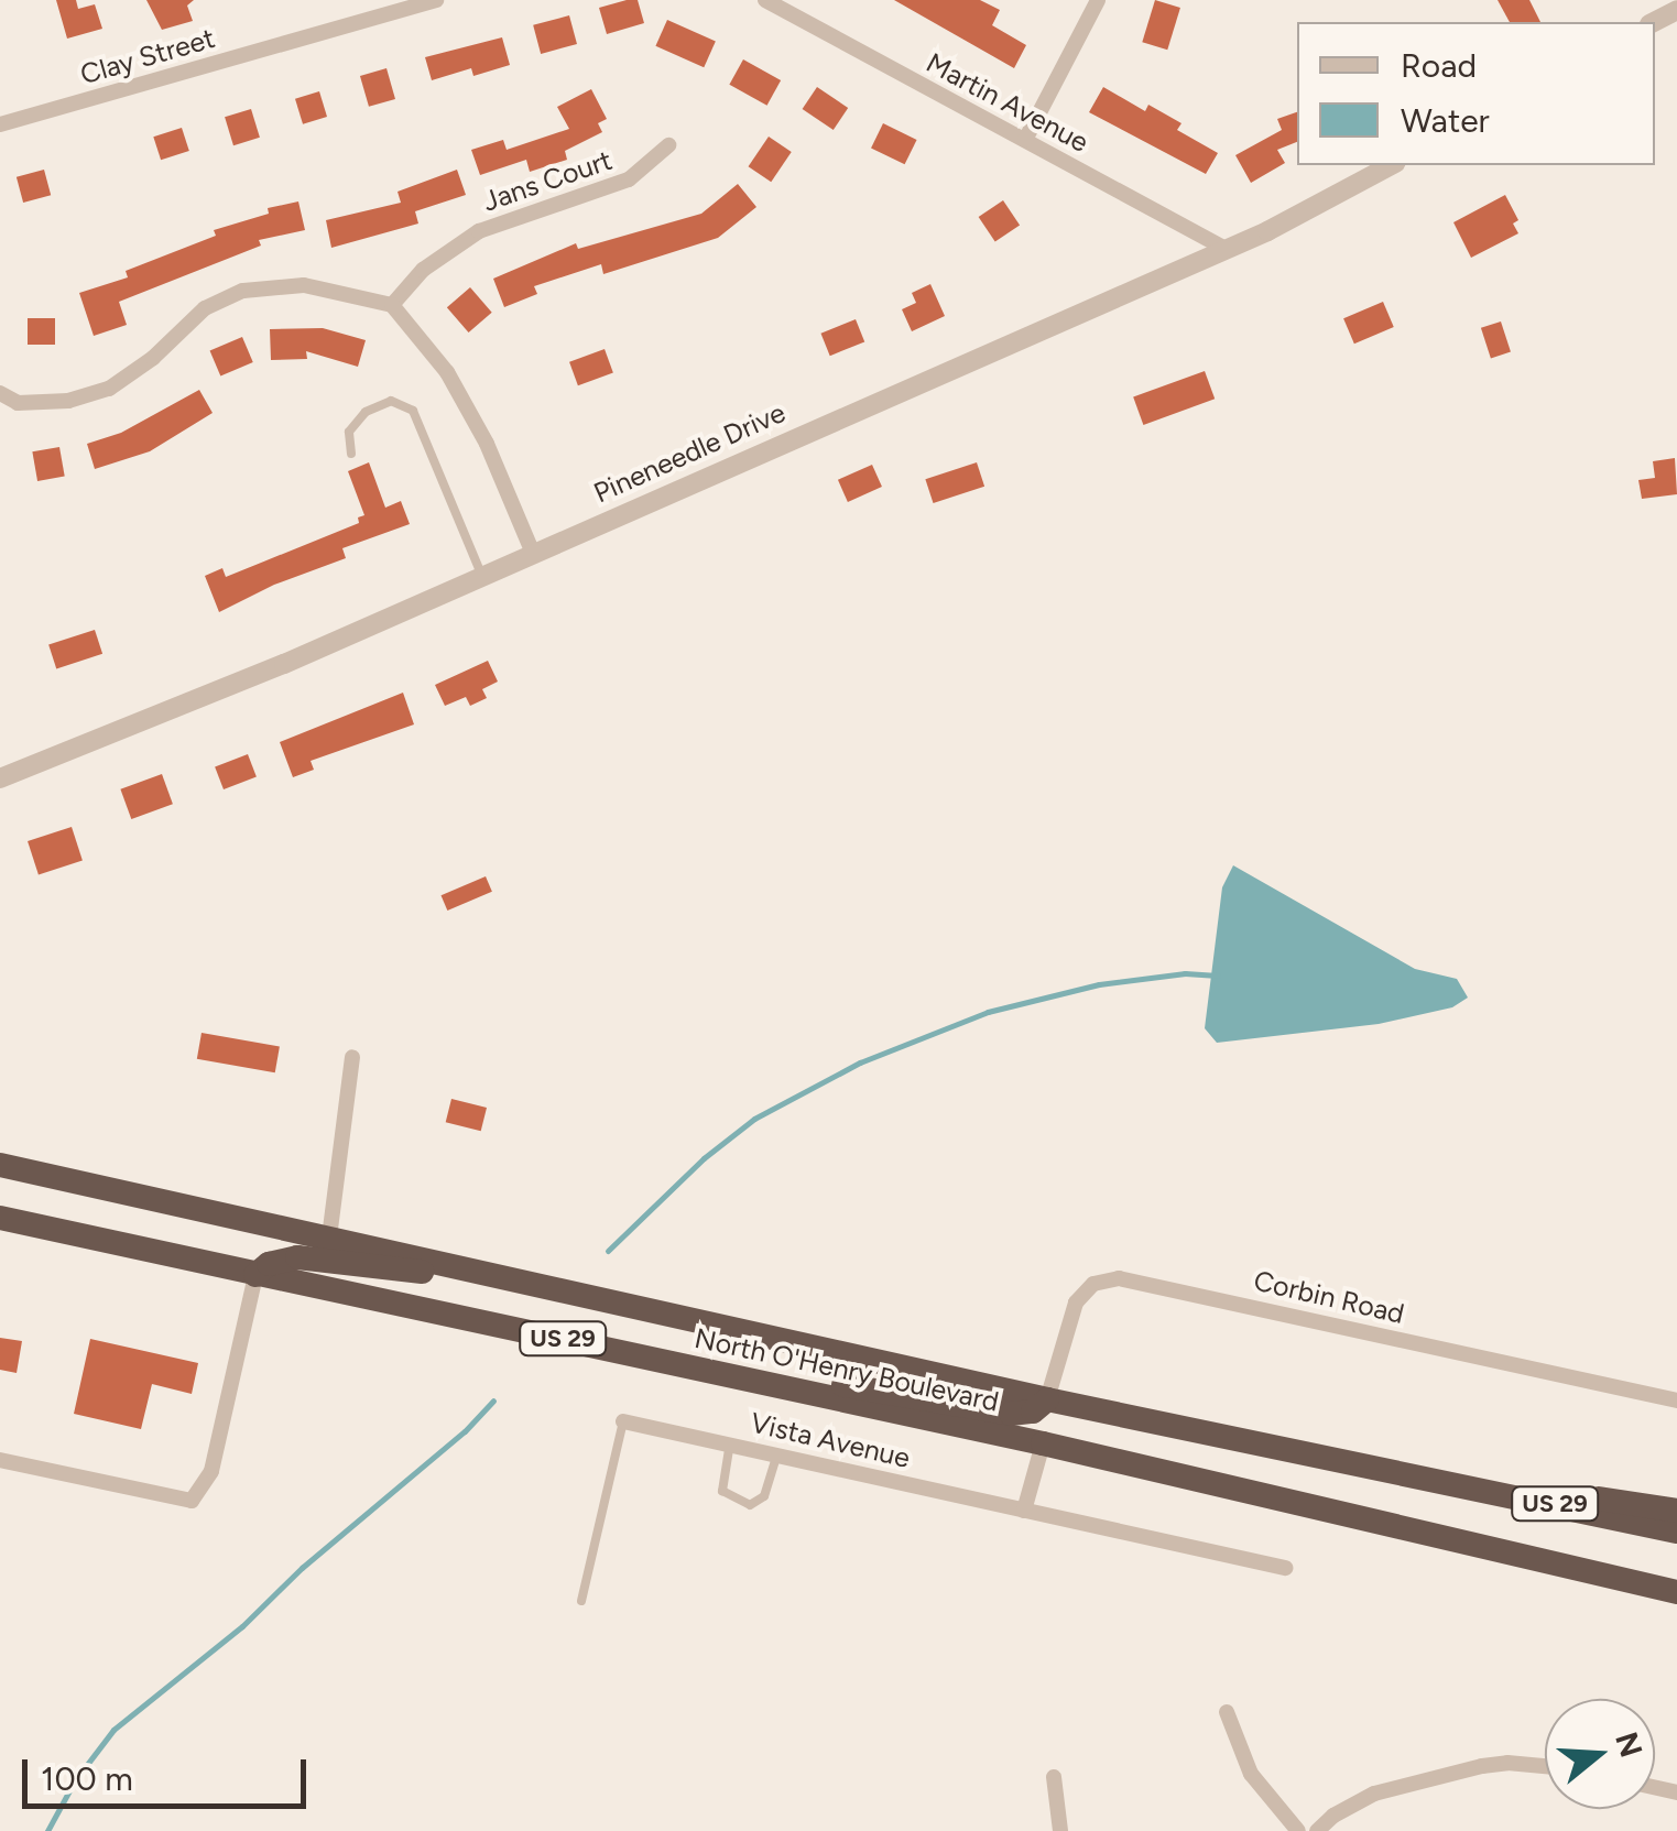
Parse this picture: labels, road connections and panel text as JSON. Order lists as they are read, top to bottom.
{
  "streets": {
    "highway": ["US 29", "North O'Henry Boulevard"],
    "street": [
      "Clay Street",
      "Martin Avenue",
      "Jans Court",
      "Pineneedle Drive",
      "Corbin Road",
      "Vista Avenue"
    ]
  },
  "crossings": [
    ["Martin Avenue", "Pineneedle Drive"],
    ["Corbin Road", "North O'Henry Boulevard"]
  ],
  "legend": ["Road", "Water"],
  "scale_bar": "100 m",
  "north": "right"
}
